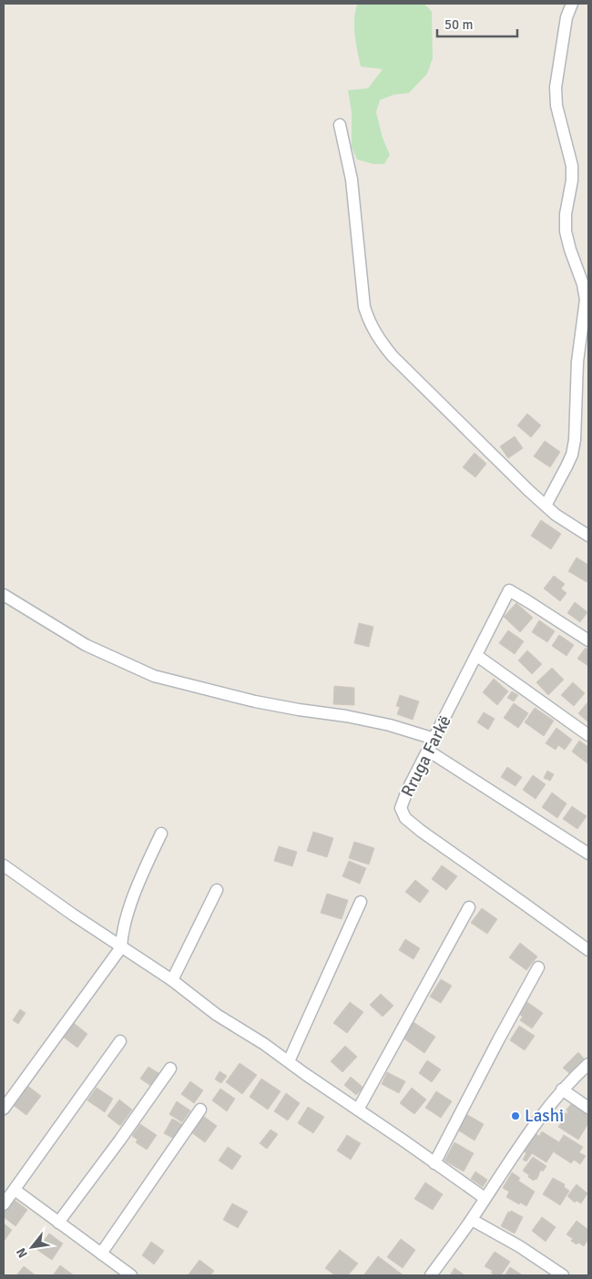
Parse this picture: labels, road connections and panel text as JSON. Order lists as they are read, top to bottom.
{
  "streets": {
    "street": ["Rruga Farkë"]
  },
  "places": ["Lashi"],
  "scale_bar": "50 m",
  "north": "bottom left"
}
